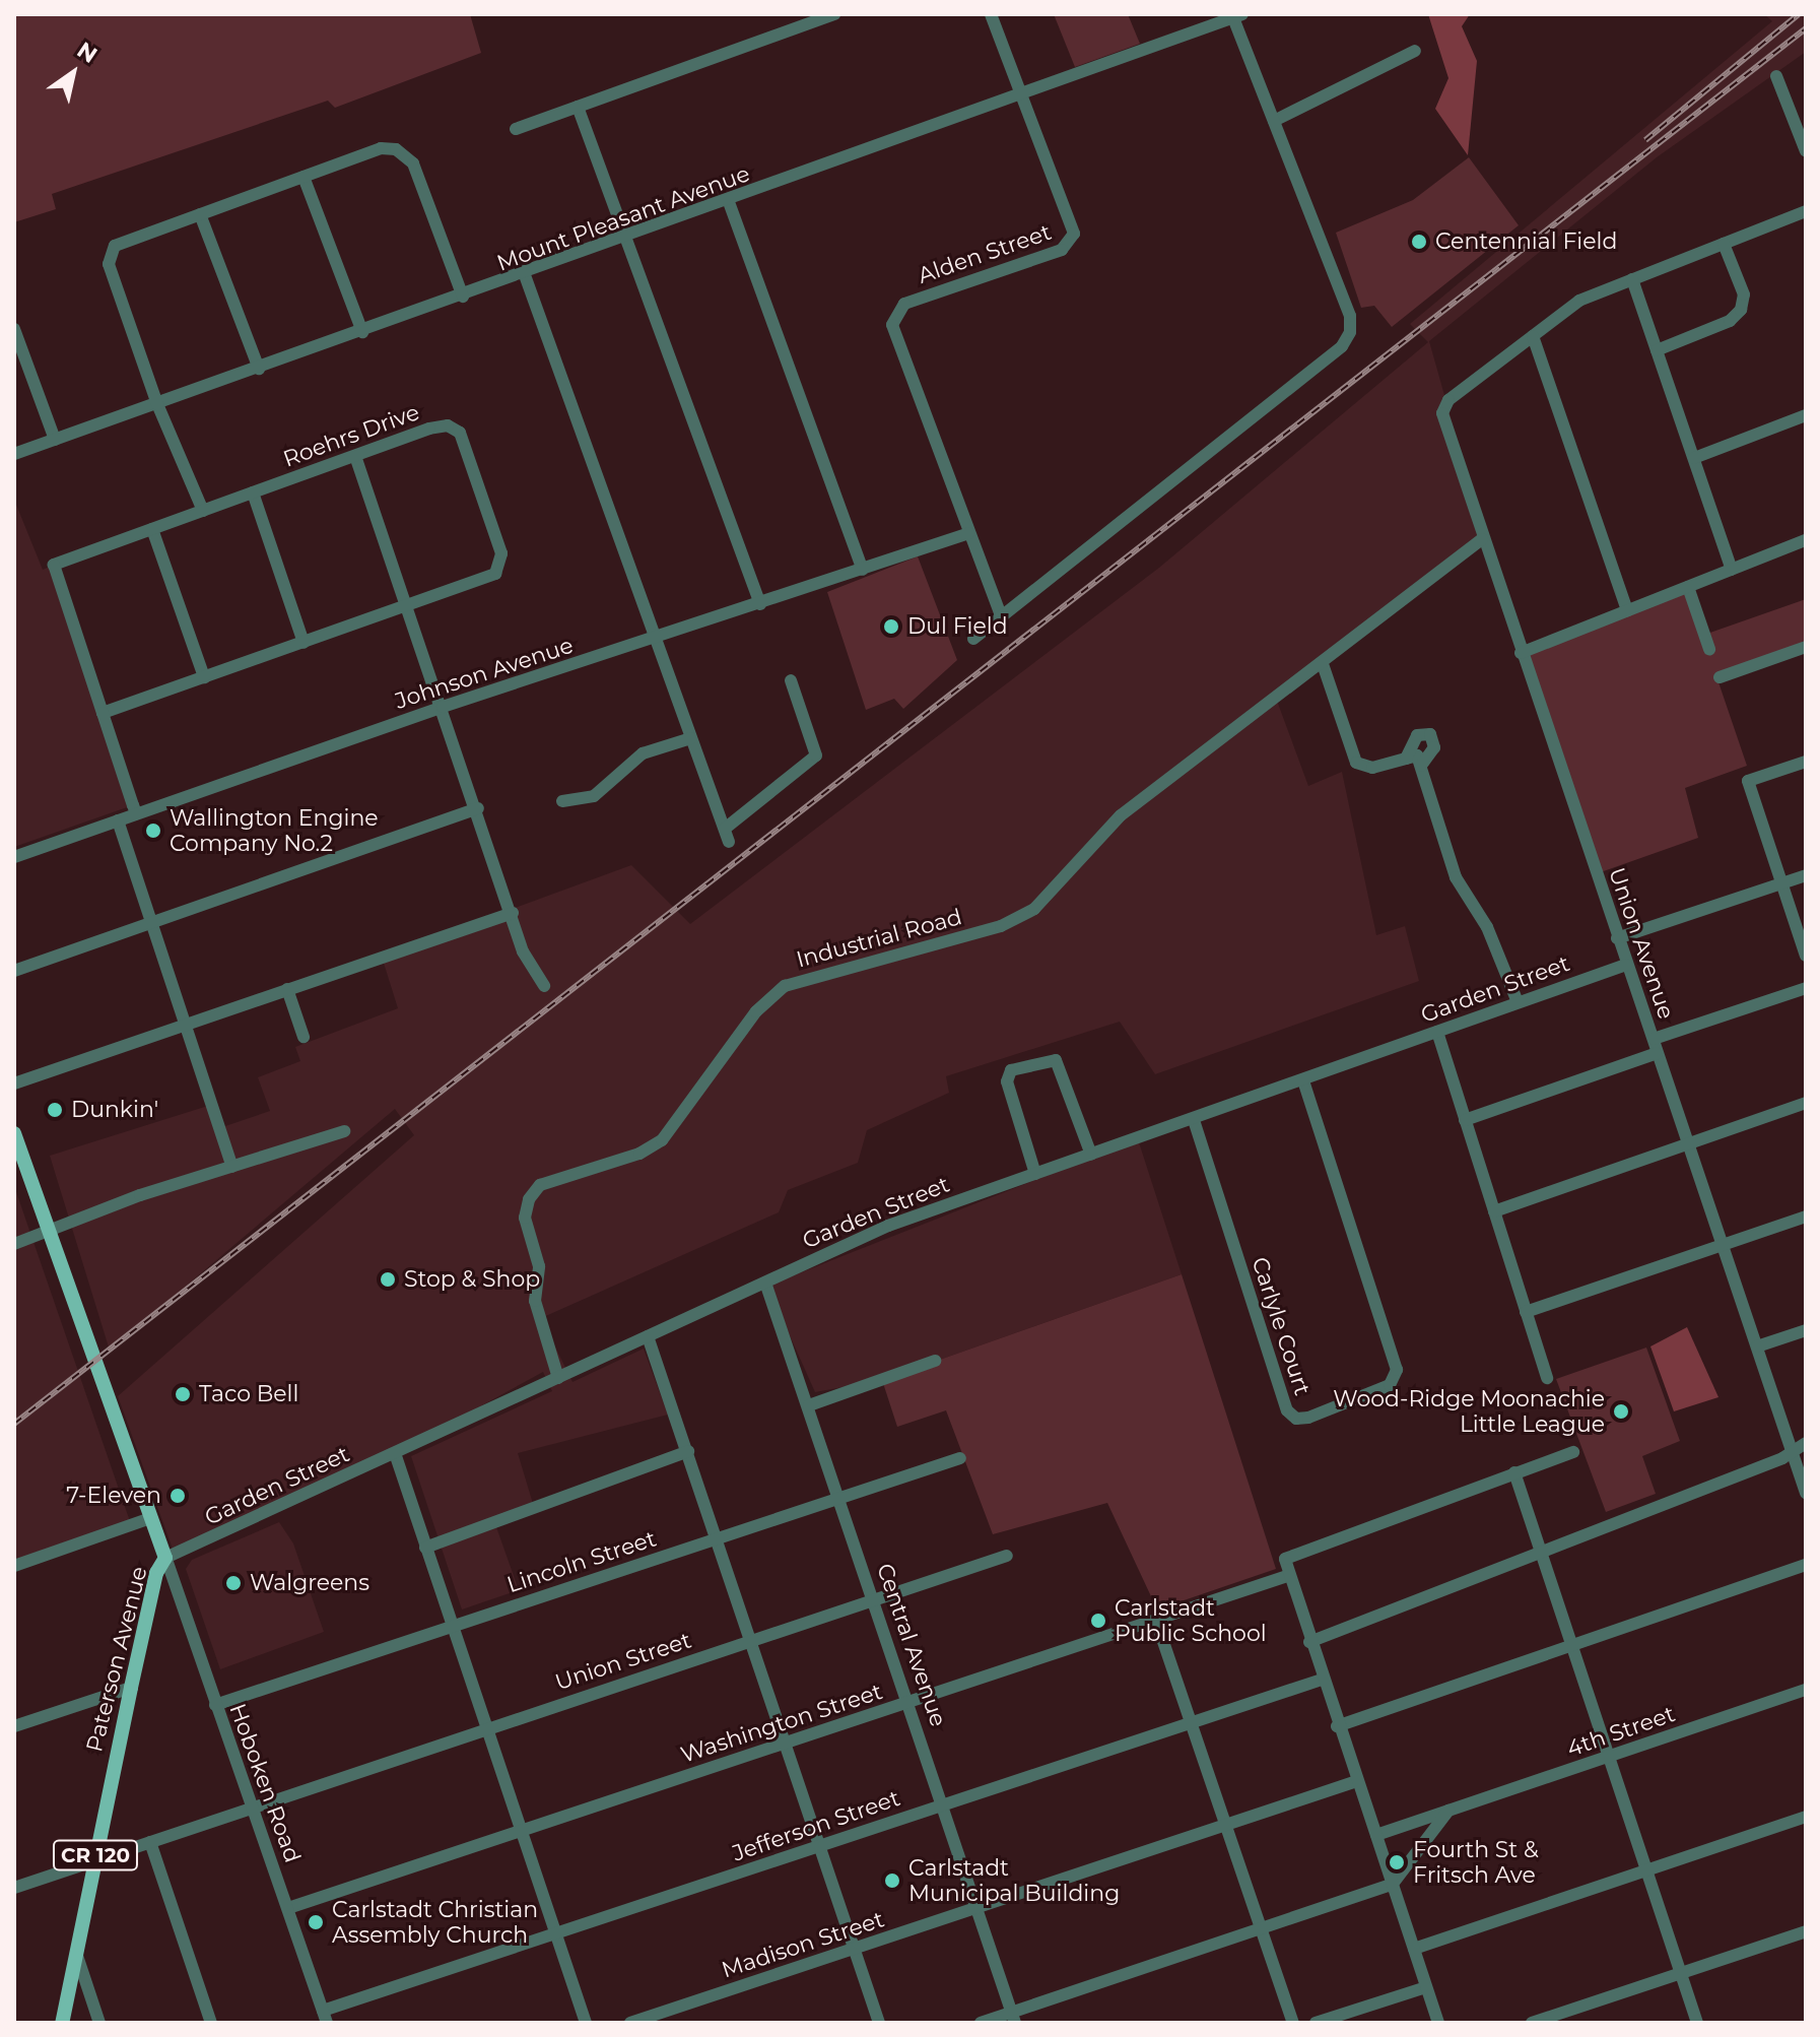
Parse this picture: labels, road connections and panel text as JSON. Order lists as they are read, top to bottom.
{
  "streets": {
    "main road": ["Paterson Avenue", "CR 120"],
    "street": [
      "Mount Pleasant Avenue",
      "Alden Street",
      "Roehrs Drive",
      "Johnson Avenue",
      "Industrial Road",
      "Union Avenue",
      "Garden Street",
      "Carlyle Court",
      "Lincoln Street",
      "Central Avenue",
      "Union Street",
      "Washington Street",
      "4th Street",
      "Hoboken Road",
      "Jefferson Street",
      "Madison Street"
    ]
  },
  "crossings": [
    ["Mount Pleasant Avenue", "Alden Street"],
    ["Alden Street", "Johnson Avenue"],
    ["Roehrs Drive", "Johnson Avenue"],
    ["Industrial Road", "Union Avenue"],
    ["Industrial Road", "Garden Street"],
    ["Union Avenue", "Garden Street"],
    ["Garden Street", "Carlyle Court"],
    ["Garden Street", "Central Avenue"],
    ["Garden Street", "Paterson Avenue"],
    ["Garden Street", "Hoboken Road"],
    ["Lincoln Street", "Central Avenue"],
    ["Lincoln Street", "Hoboken Road"],
    ["Central Avenue", "Union Street"],
    ["Central Avenue", "Washington Street"],
    ["Central Avenue", "Jefferson Street"],
    ["Central Avenue", "Madison Street"],
    ["Paterson Avenue", "Union Street"],
    ["Paterson Avenue", "Hoboken Road"],
    ["Union Street", "Hoboken Road"],
    ["Washington Street", "Hoboken Road"],
    ["Hoboken Road", "Jefferson Street"]
  ],
  "places": [
    "Centennial Field",
    "Dul Field",
    "Wallington Engine Company No.2",
    "Dunkin'",
    "Stop & Shop",
    "Taco Bell",
    "Wood-Ridge Moonachie Little League",
    "7-Eleven",
    "Walgreens",
    "Carlstadt Public School",
    "Fourth St & Fritsch Ave",
    "Carlstadt Municipal Building",
    "Carlstadt Christian Assembly Church"
  ],
  "north": "top right"
}
